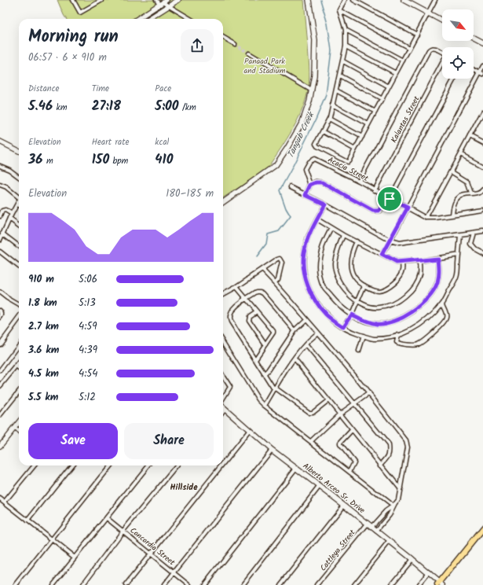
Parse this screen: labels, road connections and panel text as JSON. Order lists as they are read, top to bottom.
{
  "streets": {
    "street": [
      "Kalantas Street",
      "Acacia Street",
      "Alberto Arceo Sr. Drive",
      "Concordia Street",
      "Cattleya Street"
    ]
  },
  "crossings": [
    ["Kalantas Street", "Acacia Street"],
    ["Alberto Arceo Sr. Drive", "Cattleya Street"]
  ],
  "districts": ["Hillside"],
  "water": ["Tangub Creek"],
  "parks": ["Panaad Park and Stadium"],
  "north": "bottom right",
  "page": {
    "heading": ["Morning run", "06:57 · 6 × 910 m"],
    "stats": [
      ["Distance", "5.46 km"],
      ["Time", "27:18"],
      ["Pace", "5:00 /km"],
      ["Elevation", "36 m"],
      ["Heart rate", "150 bpm"],
      ["kcal", "410"]
    ],
    "chart": ["Elevation", "180–185 m"],
    "list": [
      {
        "name": "910 m",
        "note": "5:06"
      },
      {
        "name": "1.8 km",
        "note": "5:13"
      },
      {
        "name": "2.7 km",
        "note": "4:59"
      },
      {
        "name": "3.6 km",
        "note": "4:39"
      },
      {
        "name": "4.5 km",
        "note": "4:54"
      },
      {
        "name": "5.5 km",
        "note": "5:12"
      }
    ],
    "buttons": ["Save", "Share"]
  }
}
